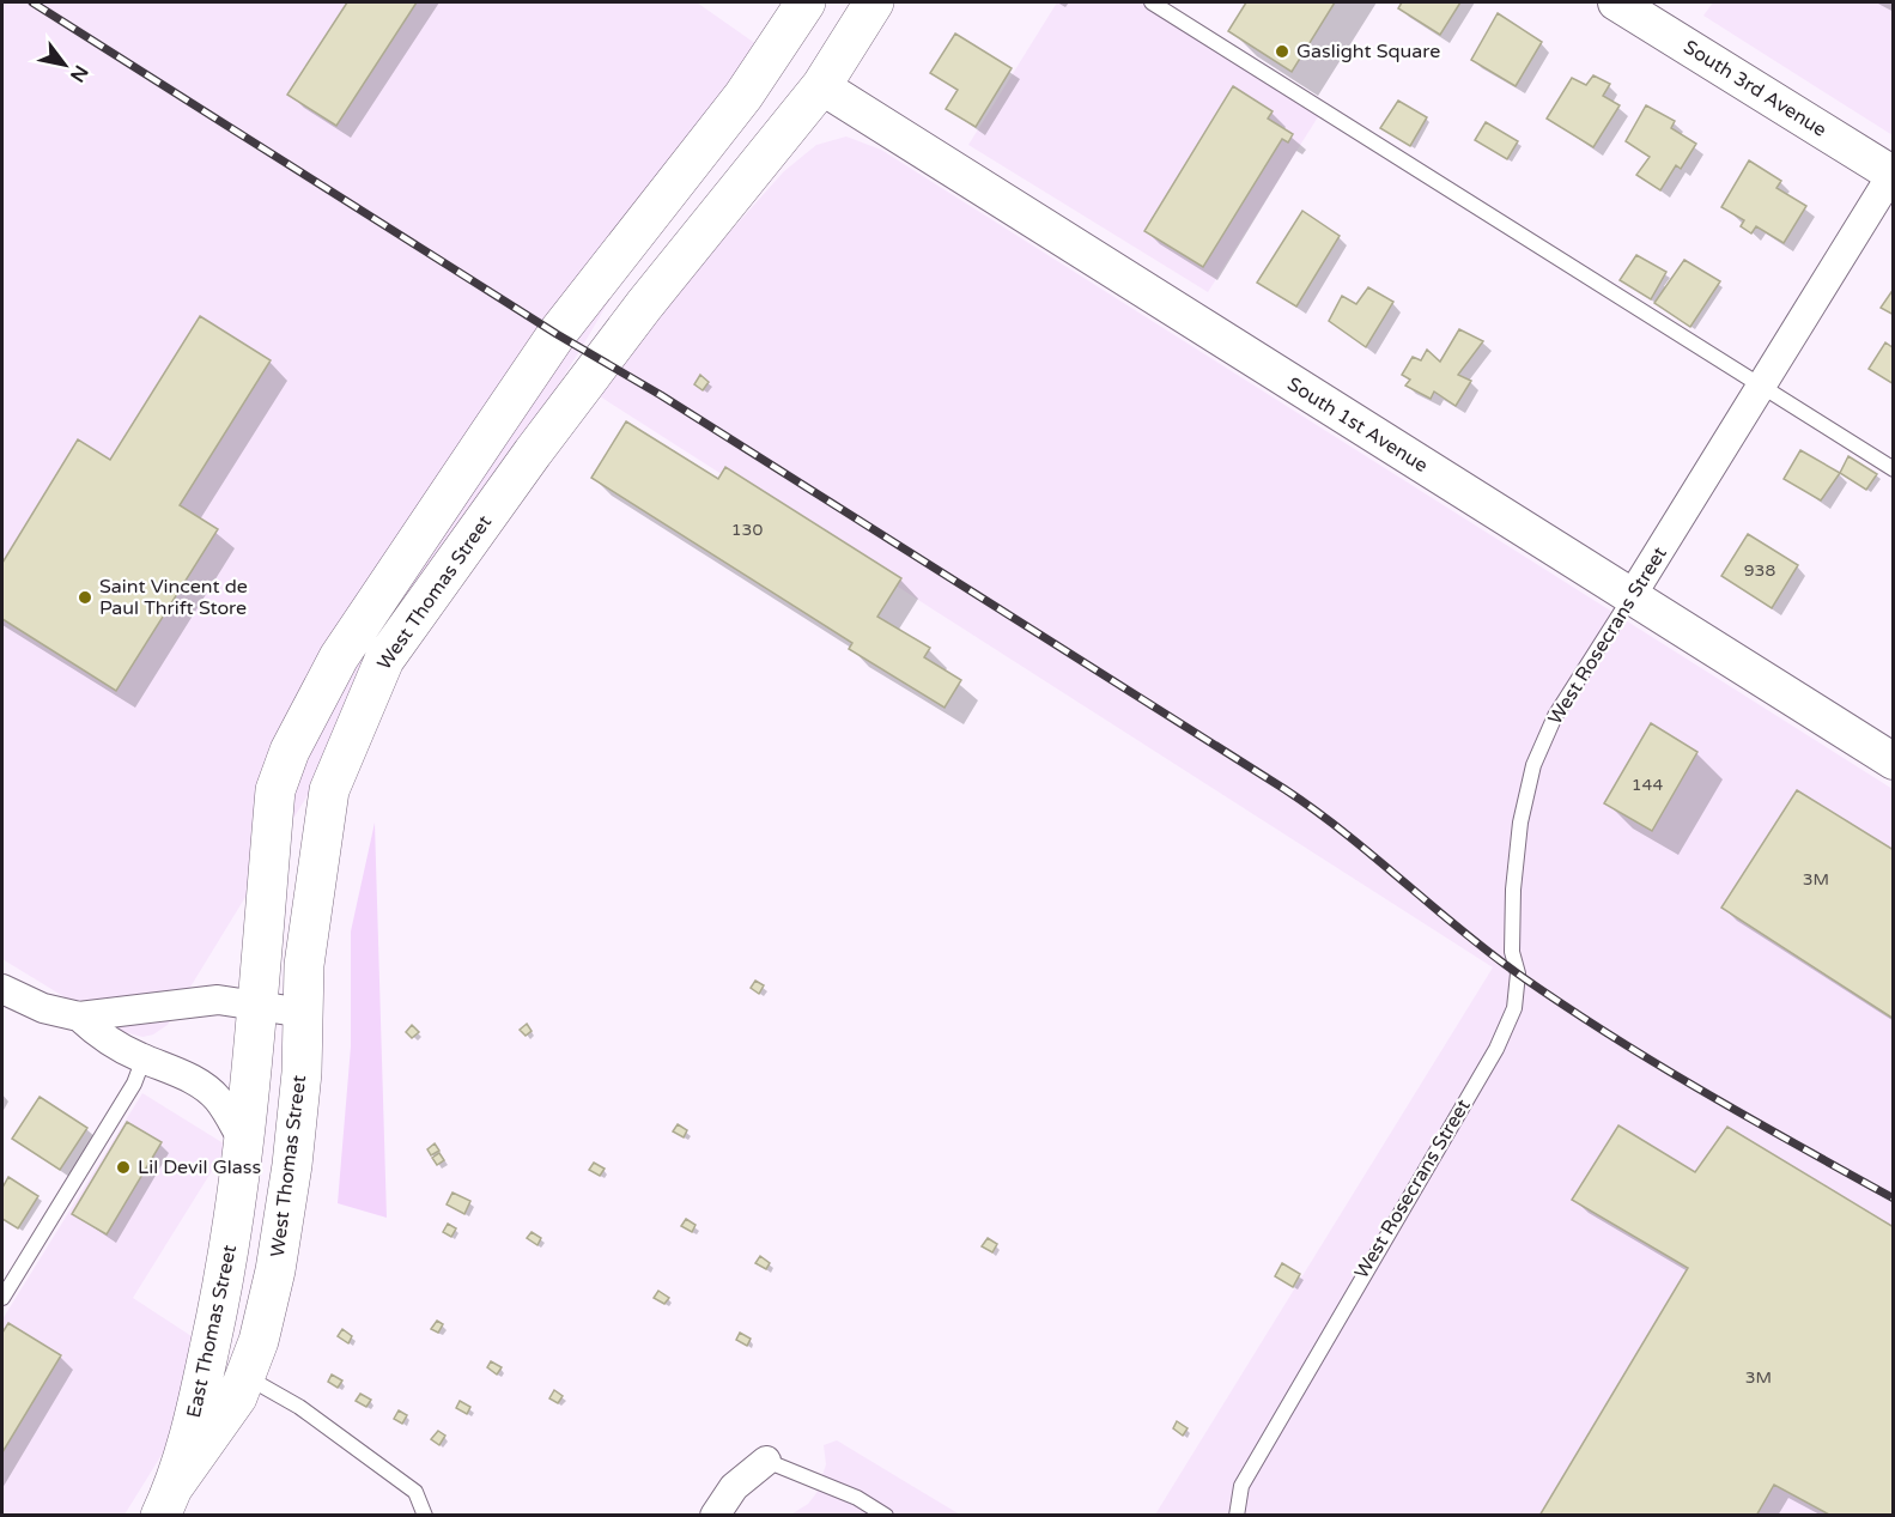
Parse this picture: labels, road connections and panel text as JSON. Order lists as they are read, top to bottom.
{
  "streets": {
    "main road": ["West Thomas Street", "East Thomas Street"],
    "street": ["South 3rd Avenue", "South 1st Avenue", "West Rosecrans Street"]
  },
  "crossings": [
    ["South 3rd Avenue", "West Rosecrans Street"],
    ["South 1st Avenue", "West Thomas Street"],
    ["South 1st Avenue", "West Rosecrans Street"],
    ["West Thomas Street", "East Thomas Street"]
  ],
  "places": ["Gaslight Square", "Saint Vincent de Paul Thrift Store", "Lil Devil Glass"],
  "house_numbers": [
    "130",
    "938",
    "144",
    "3M",
    "3M"
  ],
  "north": "bottom right"
}
